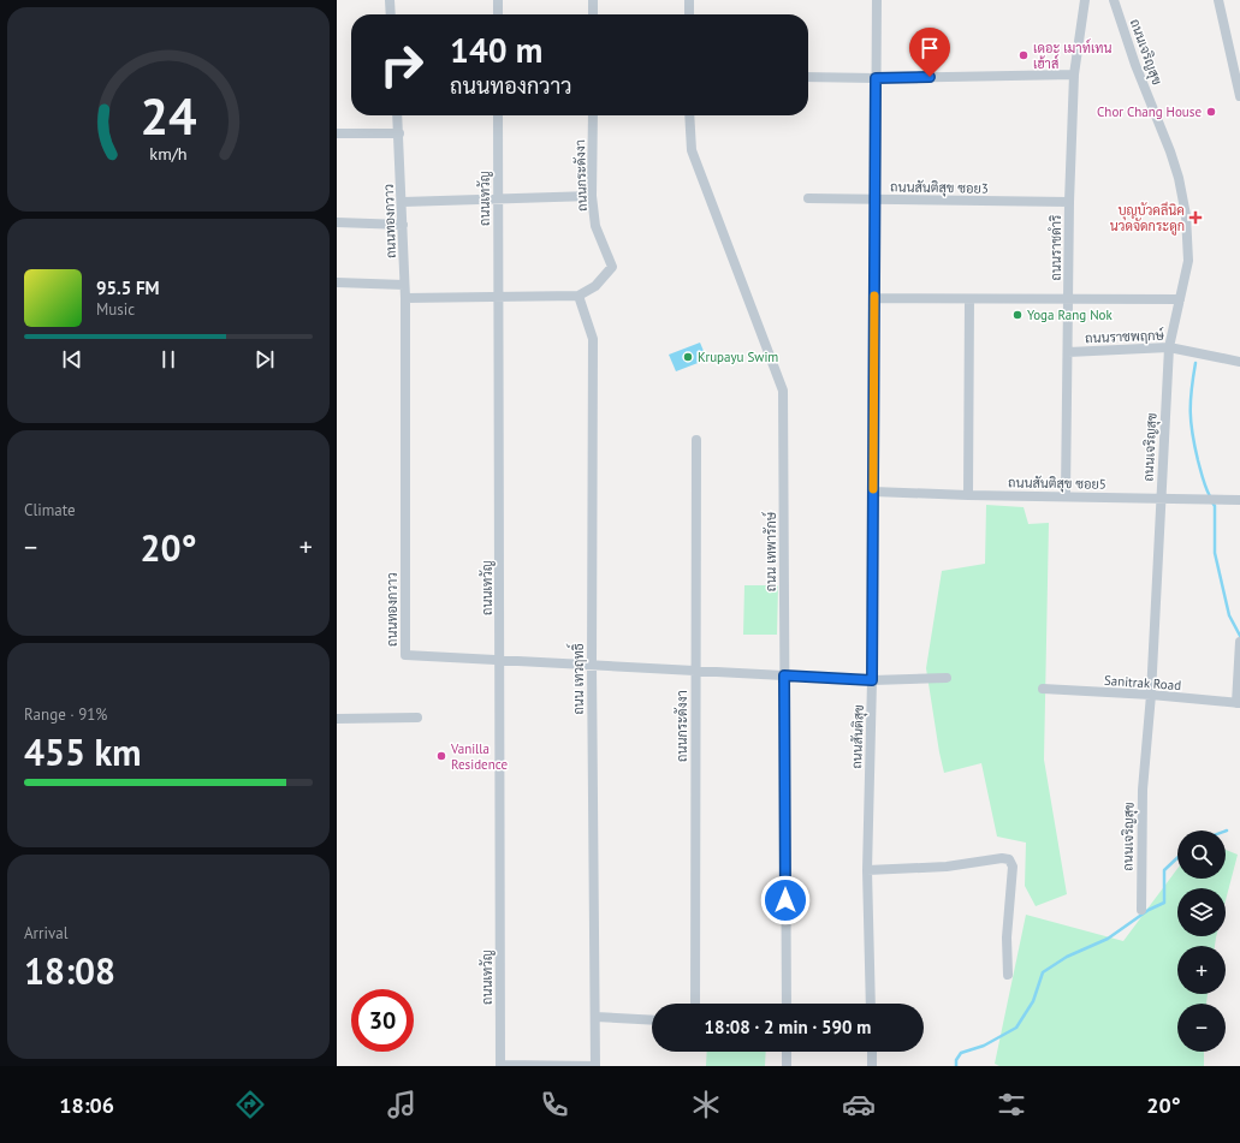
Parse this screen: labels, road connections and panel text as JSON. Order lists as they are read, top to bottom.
{
  "streets": {
    "street": [
      "ถนนเจริญสุข",
      "ถนนกระดังงา",
      "ถนนสันติสุข ซอย3",
      "ถนนเทวัญ",
      "ถนนทองกวาว",
      "ถนนราชดำริ",
      "ถนนราชพฤกษ์",
      "ถนนสันติสุข ซอย5",
      "ถนน เทพารักษ์",
      "ถนน เทวฤทธิ์",
      "Sanitrak Road",
      "ถนนสันติสุข"
    ]
  },
  "crossings": [
    ["ถนนเจริญสุข", "ถนนราชพฤกษ์"],
    ["ถนนเจริญสุข", "ถนนสันติสุข ซอย5"],
    ["ถนนเจริญสุข", "Sanitrak Road"],
    ["ถนนกระดังงา", "ถนนทองกวาว"],
    ["ถนนกระดังงา", "ถนน เทวฤทธิ์"],
    ["ถนนสันติสุข ซอย3", "ถนนราชดำริ"],
    ["ถนนสันติสุข ซอย3", "ถนนสันติสุข"],
    ["ถนนเทวัญ", "ถนนทองกวาว"],
    ["ถนนทองกวาว", "ถนน เทพารักษ์"],
    ["ถนนทองกวาว", "ถนน เทวฤทธิ์"],
    ["ถนนทองกวาว", "ถนนสันติสุข"],
    ["ถนนราชดำริ", "ถนนราชพฤกษ์"],
    ["ถนนราชดำริ", "ถนนสันติสุข ซอย5"],
    ["ถนนสันติสุข ซอย5", "ถนนสันติสุข"]
  ],
  "places": {
    "other": [
      "เดอะ เมาท์เทน เฮ้าส์",
      "Chor Chang House",
      "Yoga Rang Nok",
      "Krupayu Swim",
      "Vanilla Residence"
    ],
    "health": ["บุญบัวคลีนิค นวดจัดกระดูก"]
  },
  "page": {
    "turn": ["140 m", "ถนนทองกวาว"],
    "song": ["95.5 FM", "Music"],
    "tile": [
      "Climate",
      ["Range · 91%", "455 km"],
      ["Arrival", "18:08"]
    ],
    "heat": ["−", "20°", "+"],
    "map_buttons": ["+", "−"],
    "limit": "30",
    "trip": "18:08 · 2 min · 590 m",
    "tabs": ["18:06", "20°"],
    "gauge": ["24", "km/h"]
  }
}
